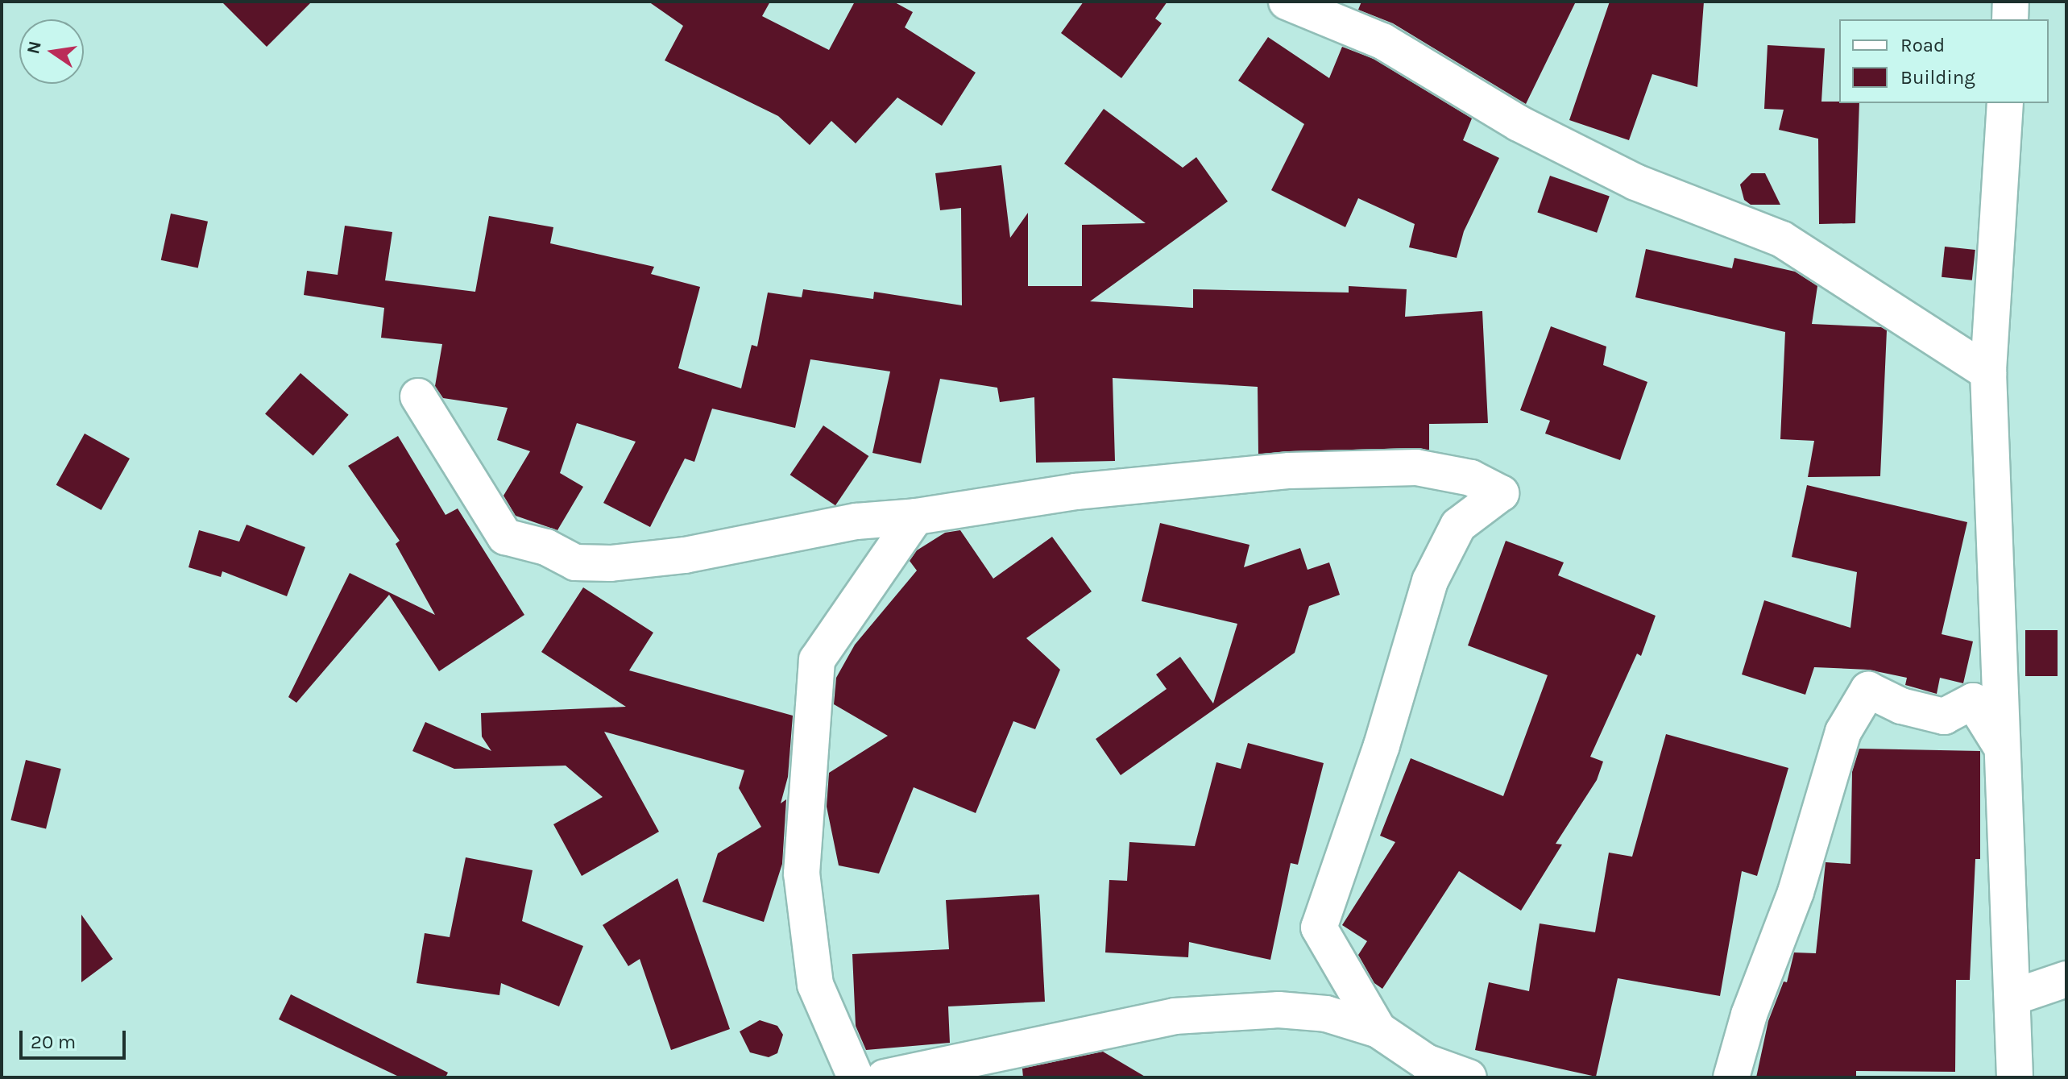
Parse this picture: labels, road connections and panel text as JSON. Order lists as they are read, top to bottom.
{
  "legend": ["Road", "Building"],
  "scale_bar": "20 m",
  "north": "left"
}
